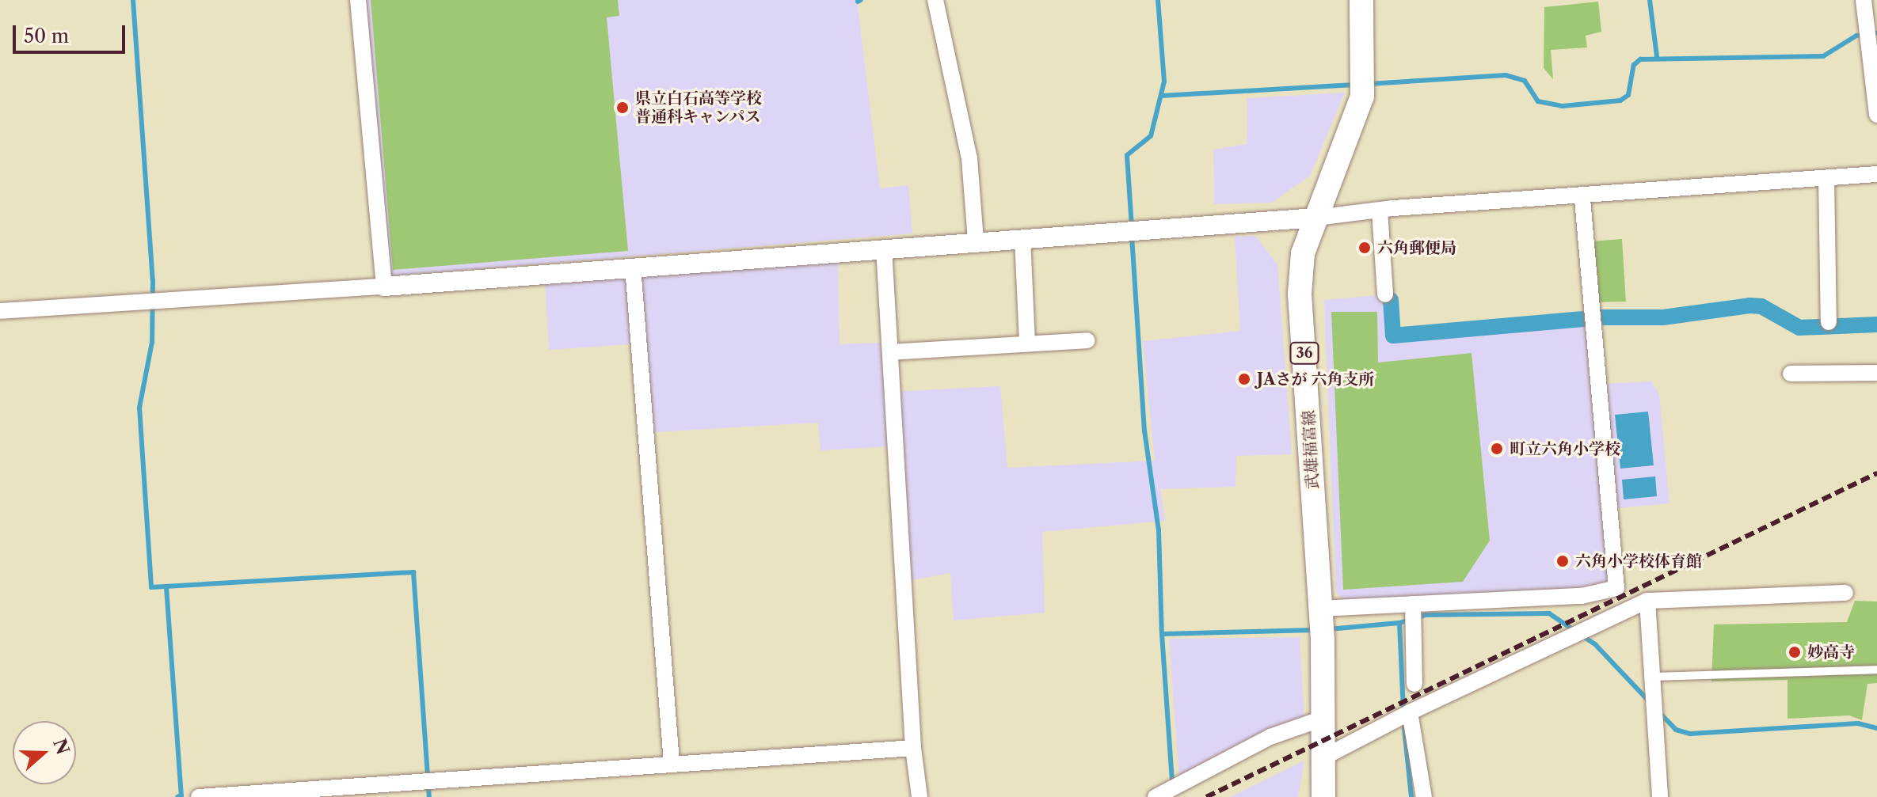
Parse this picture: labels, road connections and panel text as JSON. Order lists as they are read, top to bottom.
{
  "streets": {
    "main road": ["36", "武雄福富線"]
  },
  "places": [
    "県立白石高等学校 普通科キャンパス",
    "六角郵便局",
    "JAさが 六角支所",
    "町立六角小学校",
    "六角小学校体育館",
    "妙高寺"
  ],
  "scale_bar": "50 m",
  "north": "right"
}
